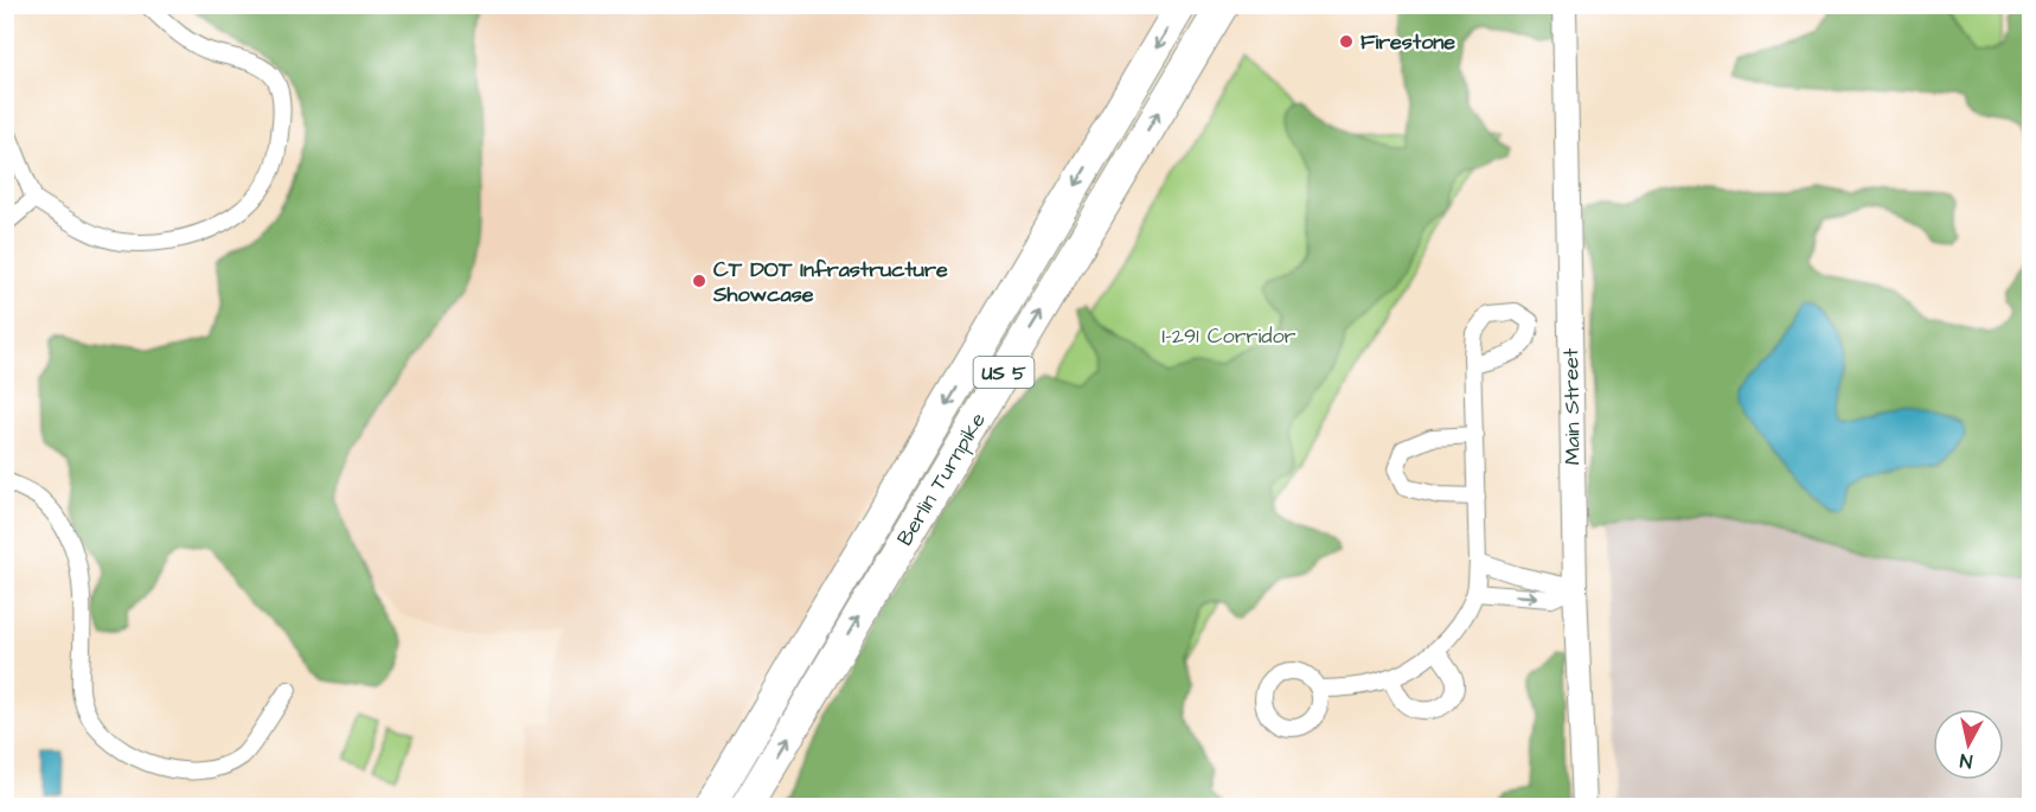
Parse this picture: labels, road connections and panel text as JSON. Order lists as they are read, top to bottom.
{
  "streets": {
    "highway": ["US 5", "Berlin Turnpike"],
    "main road": ["Main Street"]
  },
  "parks": ["I-291 Corridor"],
  "places": ["Firestone", "CT DOT Infrastructure Showcase"],
  "north": "bottom"
}
